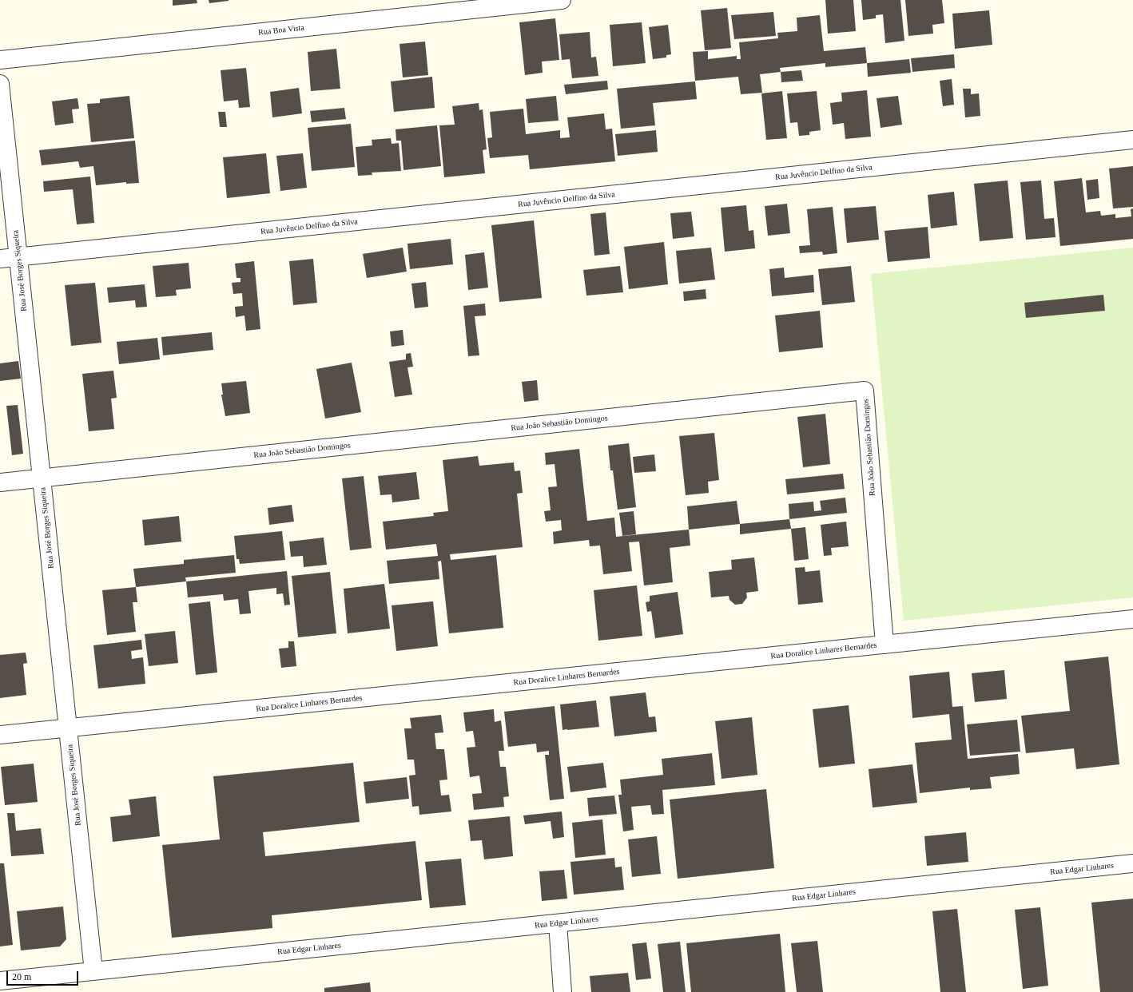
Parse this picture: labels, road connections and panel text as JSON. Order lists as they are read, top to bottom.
{
  "streets": {
    "street": [
      "Rua Boa Vista",
      "Rua Juvêncio Delfino da Silva",
      "Rua José Borges Siqueira",
      "Rua João Sebastião Domingos",
      "Rua Doralice Linhares Bernardes",
      "Rua Edgar Linhares"
    ]
  },
  "crossings": [
    ["Rua Juvêncio Delfino da Silva", "Rua José Borges Siqueira"],
    ["Rua José Borges Siqueira", "Rua João Sebastião Domingos"],
    ["Rua José Borges Siqueira", "Rua Doralice Linhares Bernardes"],
    ["Rua José Borges Siqueira", "Rua Edgar Linhares"],
    ["Rua João Sebastião Domingos", "Rua Doralice Linhares Bernardes"]
  ],
  "scale_bar": "20 m"
}
